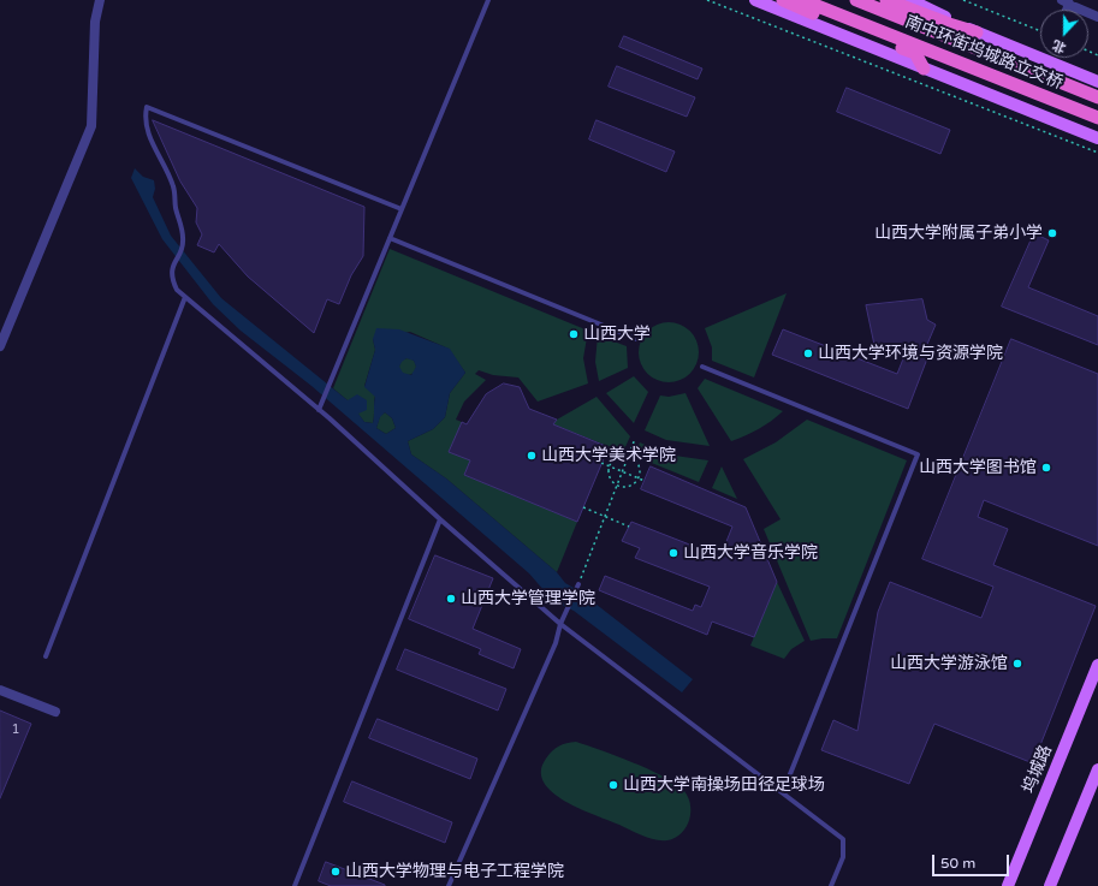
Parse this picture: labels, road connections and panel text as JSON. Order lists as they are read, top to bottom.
{
  "streets": {
    "highway": ["南中环街坞城路立交桥"],
    "main road": ["坞城路"]
  },
  "places": [
    "山西大学附属子弟小学",
    "山西大学",
    "山西大学环境与资源学院",
    "山西大学美术学院",
    "山西大学图书馆",
    "山西大学音乐学院",
    "山西大学管理学院",
    "山西大学游泳馆",
    "山西大学南操场田径足球场",
    "山西大学物理与电子工程学院"
  ],
  "house_numbers": ["1"],
  "scale_bar": "50 m",
  "north": "bottom"
}
